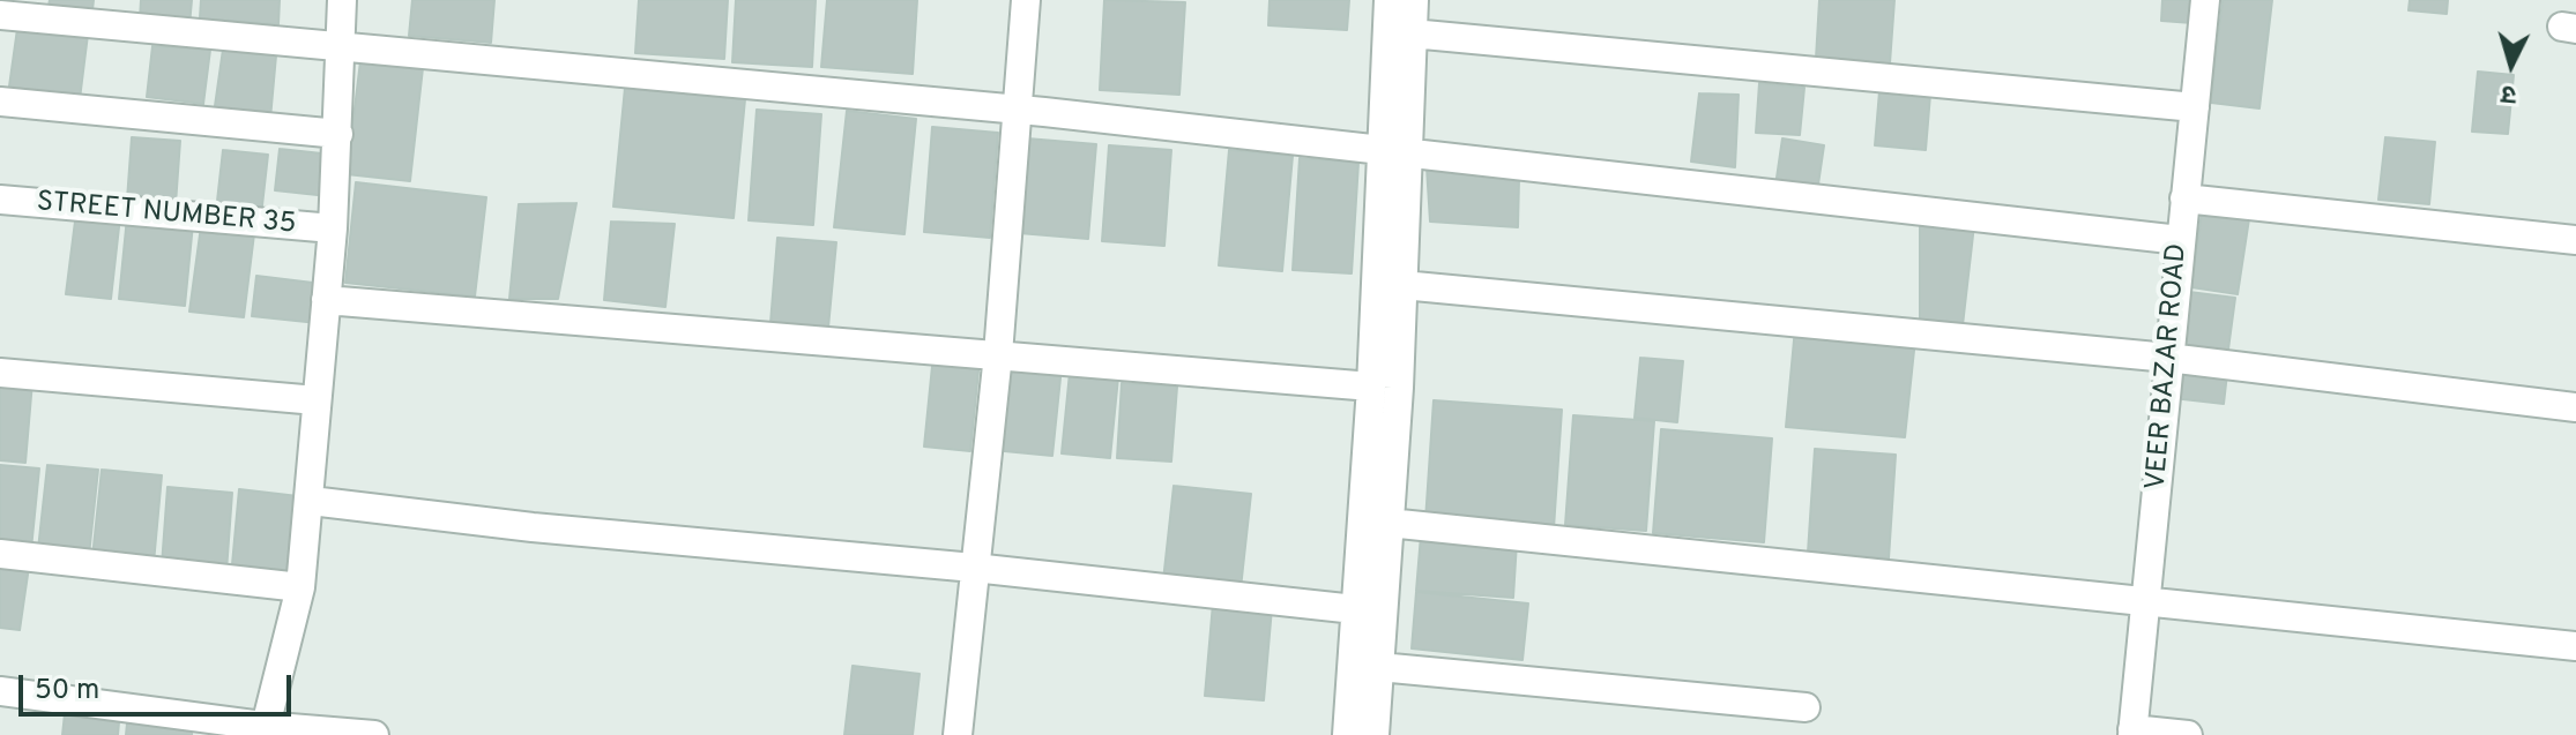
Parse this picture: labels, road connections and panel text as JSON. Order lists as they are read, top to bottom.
{
  "streets": {
    "street": ["STREET NUMBER 35", "VEER BAZAR ROAD"]
  },
  "scale_bar": "50 m",
  "north": "bottom"
}
